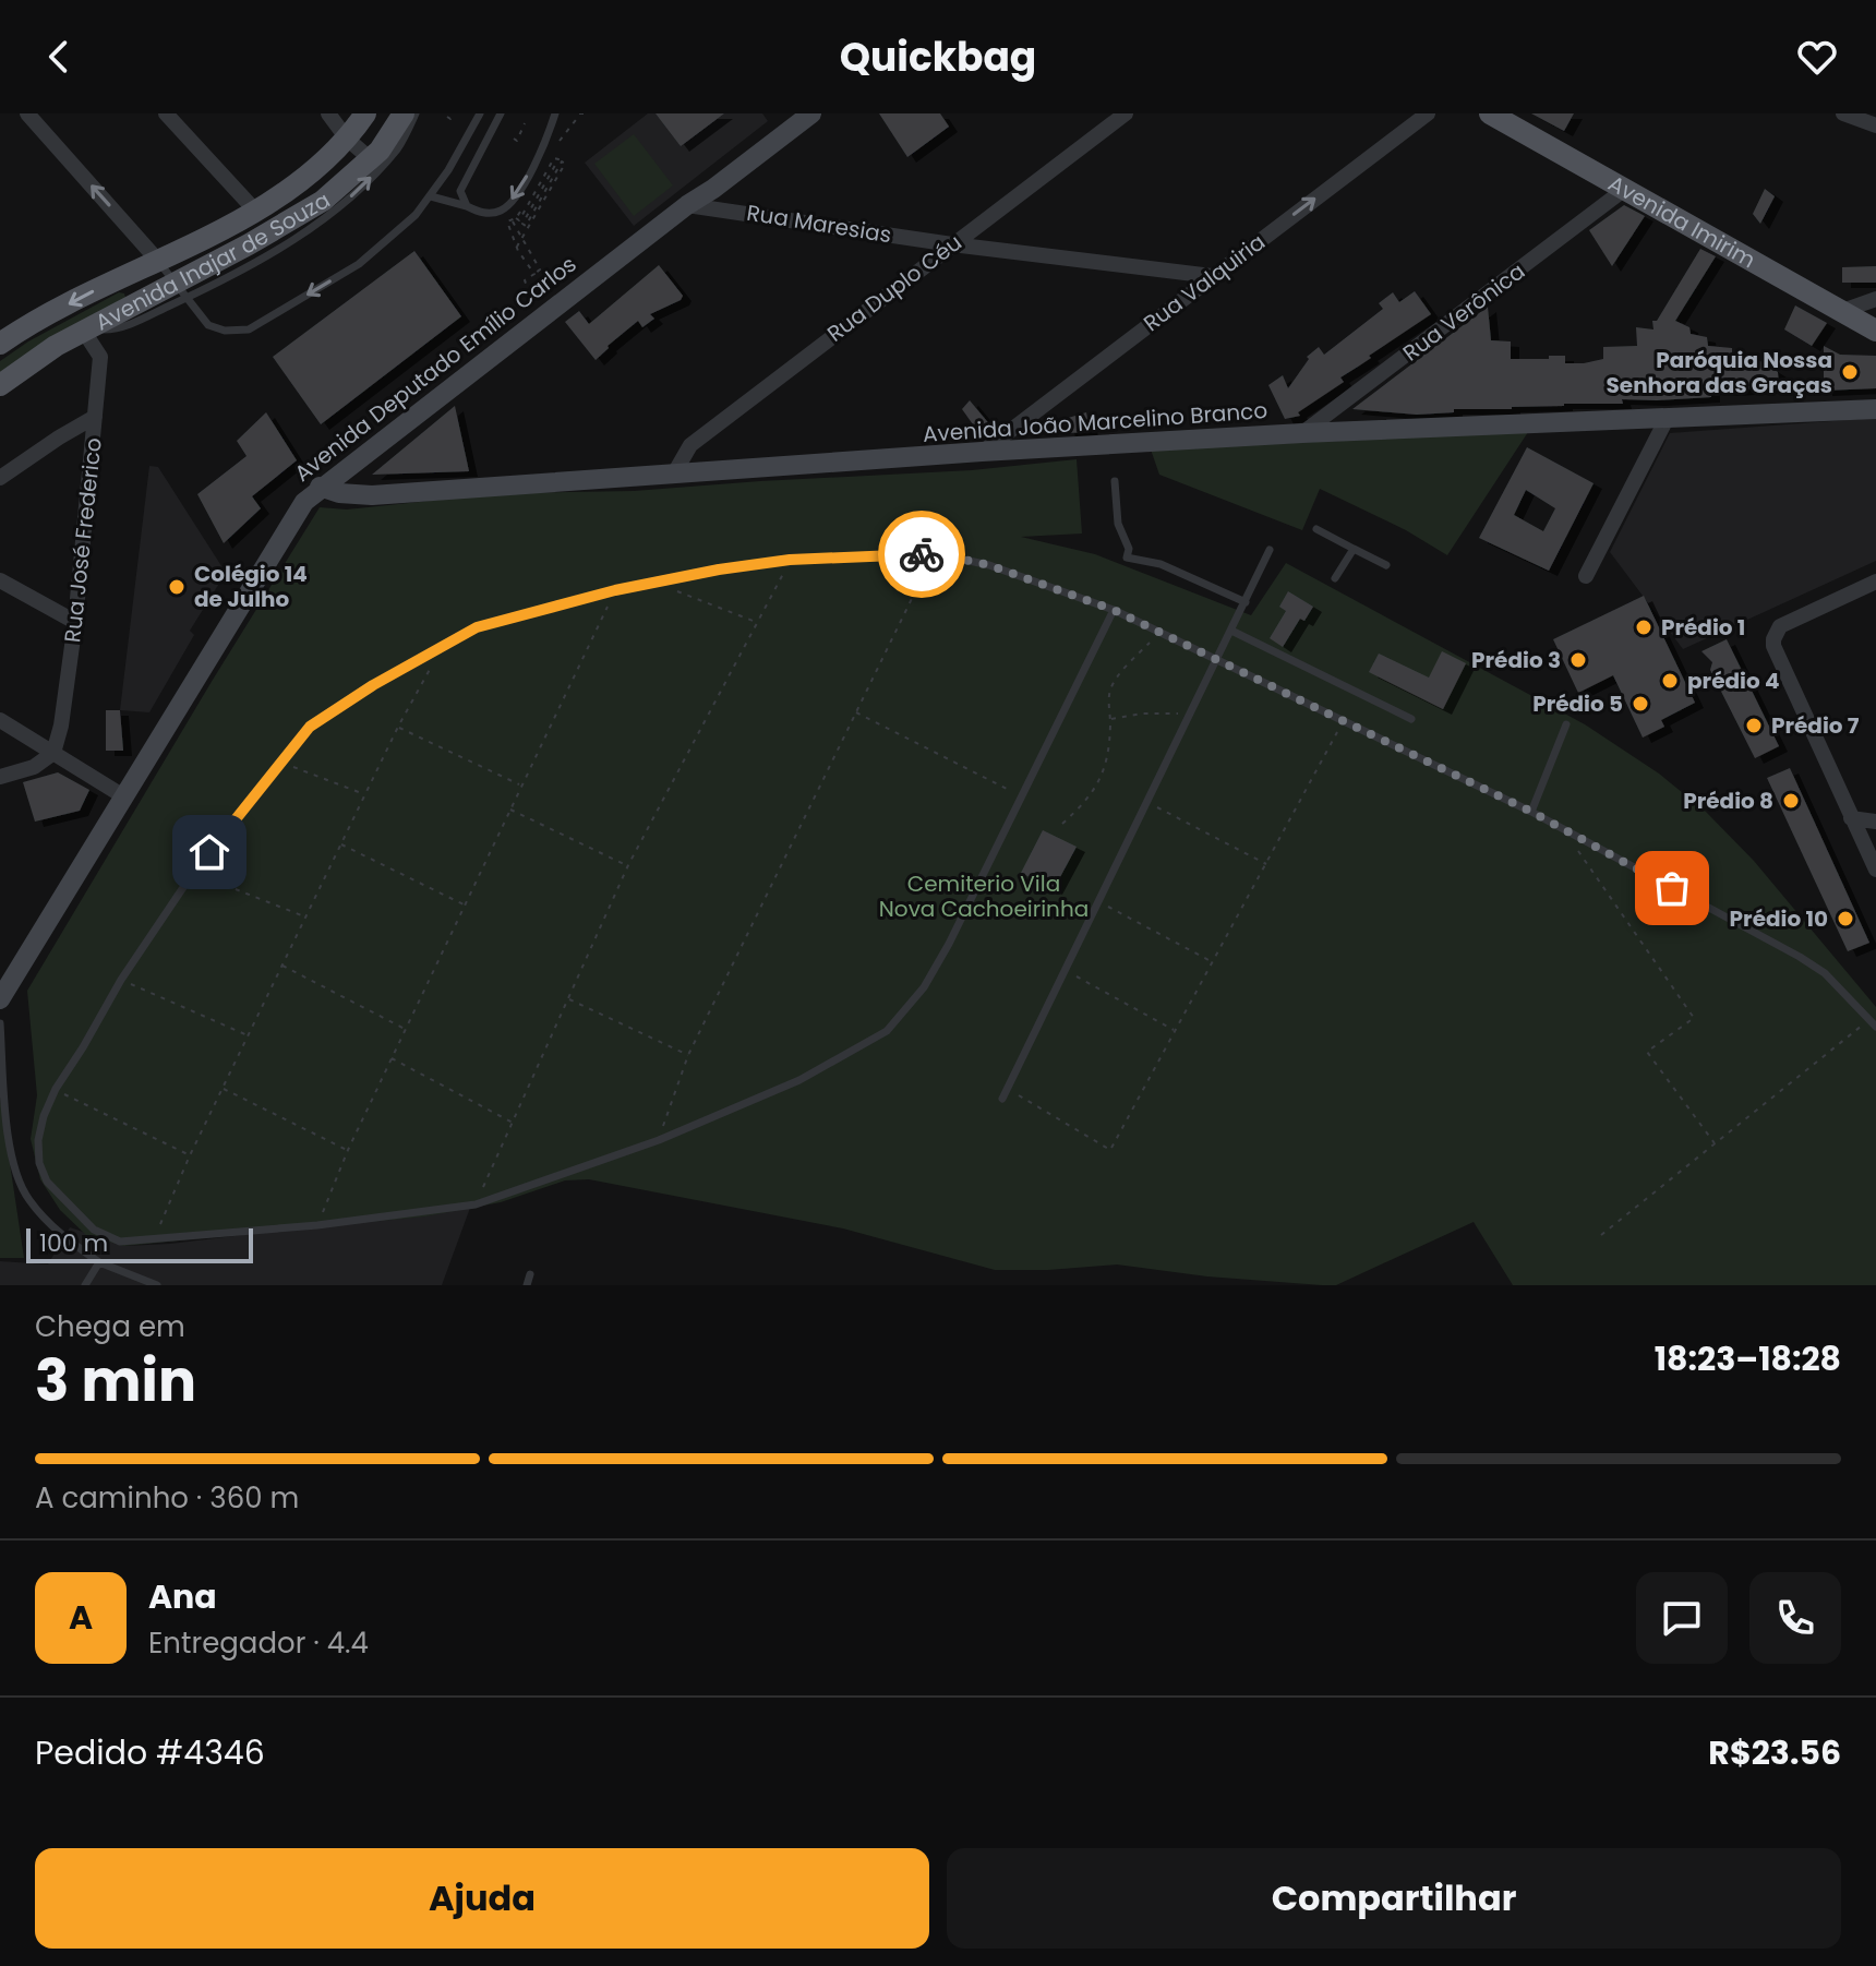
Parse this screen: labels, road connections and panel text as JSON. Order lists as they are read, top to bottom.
{
  "streets": {
    "main road": ["Avenida Imirim", "Avenida Inajar de Souza"],
    "street": [
      "Rua Maresias",
      "Rua Valquiria",
      "Rua Duplo Céu",
      "Rua Verônica",
      "Avenida Deputado Emílio Carlos",
      "Avenida João Marcelino Branco",
      "Rua José Frederico"
    ]
  },
  "crossings": [
    ["Avenida Imirim", "Rua Verônica"],
    ["Rua Maresias", "Rua Valquiria"],
    ["Rua Maresias", "Rua Duplo Céu"],
    ["Rua Maresias", "Avenida Deputado Emílio Carlos"],
    ["Avenida Inajar de Souza", "Rua José Frederico"],
    ["Rua Valquiria", "Avenida João Marcelino Branco"],
    ["Rua Duplo Céu", "Avenida João Marcelino Branco"],
    ["Rua Verônica", "Avenida João Marcelino Branco"],
    ["Avenida Deputado Emílio Carlos", "Avenida João Marcelino Branco"]
  ],
  "one_way": ["Rua Valquiria"],
  "parks": ["Cemiterio Vila Nova Cachoeirinha"],
  "places": [
    "Paróquia Nossa Senhora das Graças",
    "Colégio 14 de Julho",
    "Prédio 1",
    "Prédio 3",
    "prédio 4",
    "Prédio 5",
    "Prédio 7",
    "Prédio 8",
    "Prédio 10"
  ],
  "scale_bar": "100 m",
  "page": {
    "header": "Quickbag",
    "scale": "100 m",
    "heading": ["3 min", "Chega em", "18:23–18:28"],
    "panel": [
      "Ana",
      "Entregador · 4.4",
      "Pedido #4346",
      "R$23.56"
    ],
    "bar": "A caminho · 360 m",
    "round": "A",
    "buttons": ["Ajuda", "Compartilhar"]
  }
}
